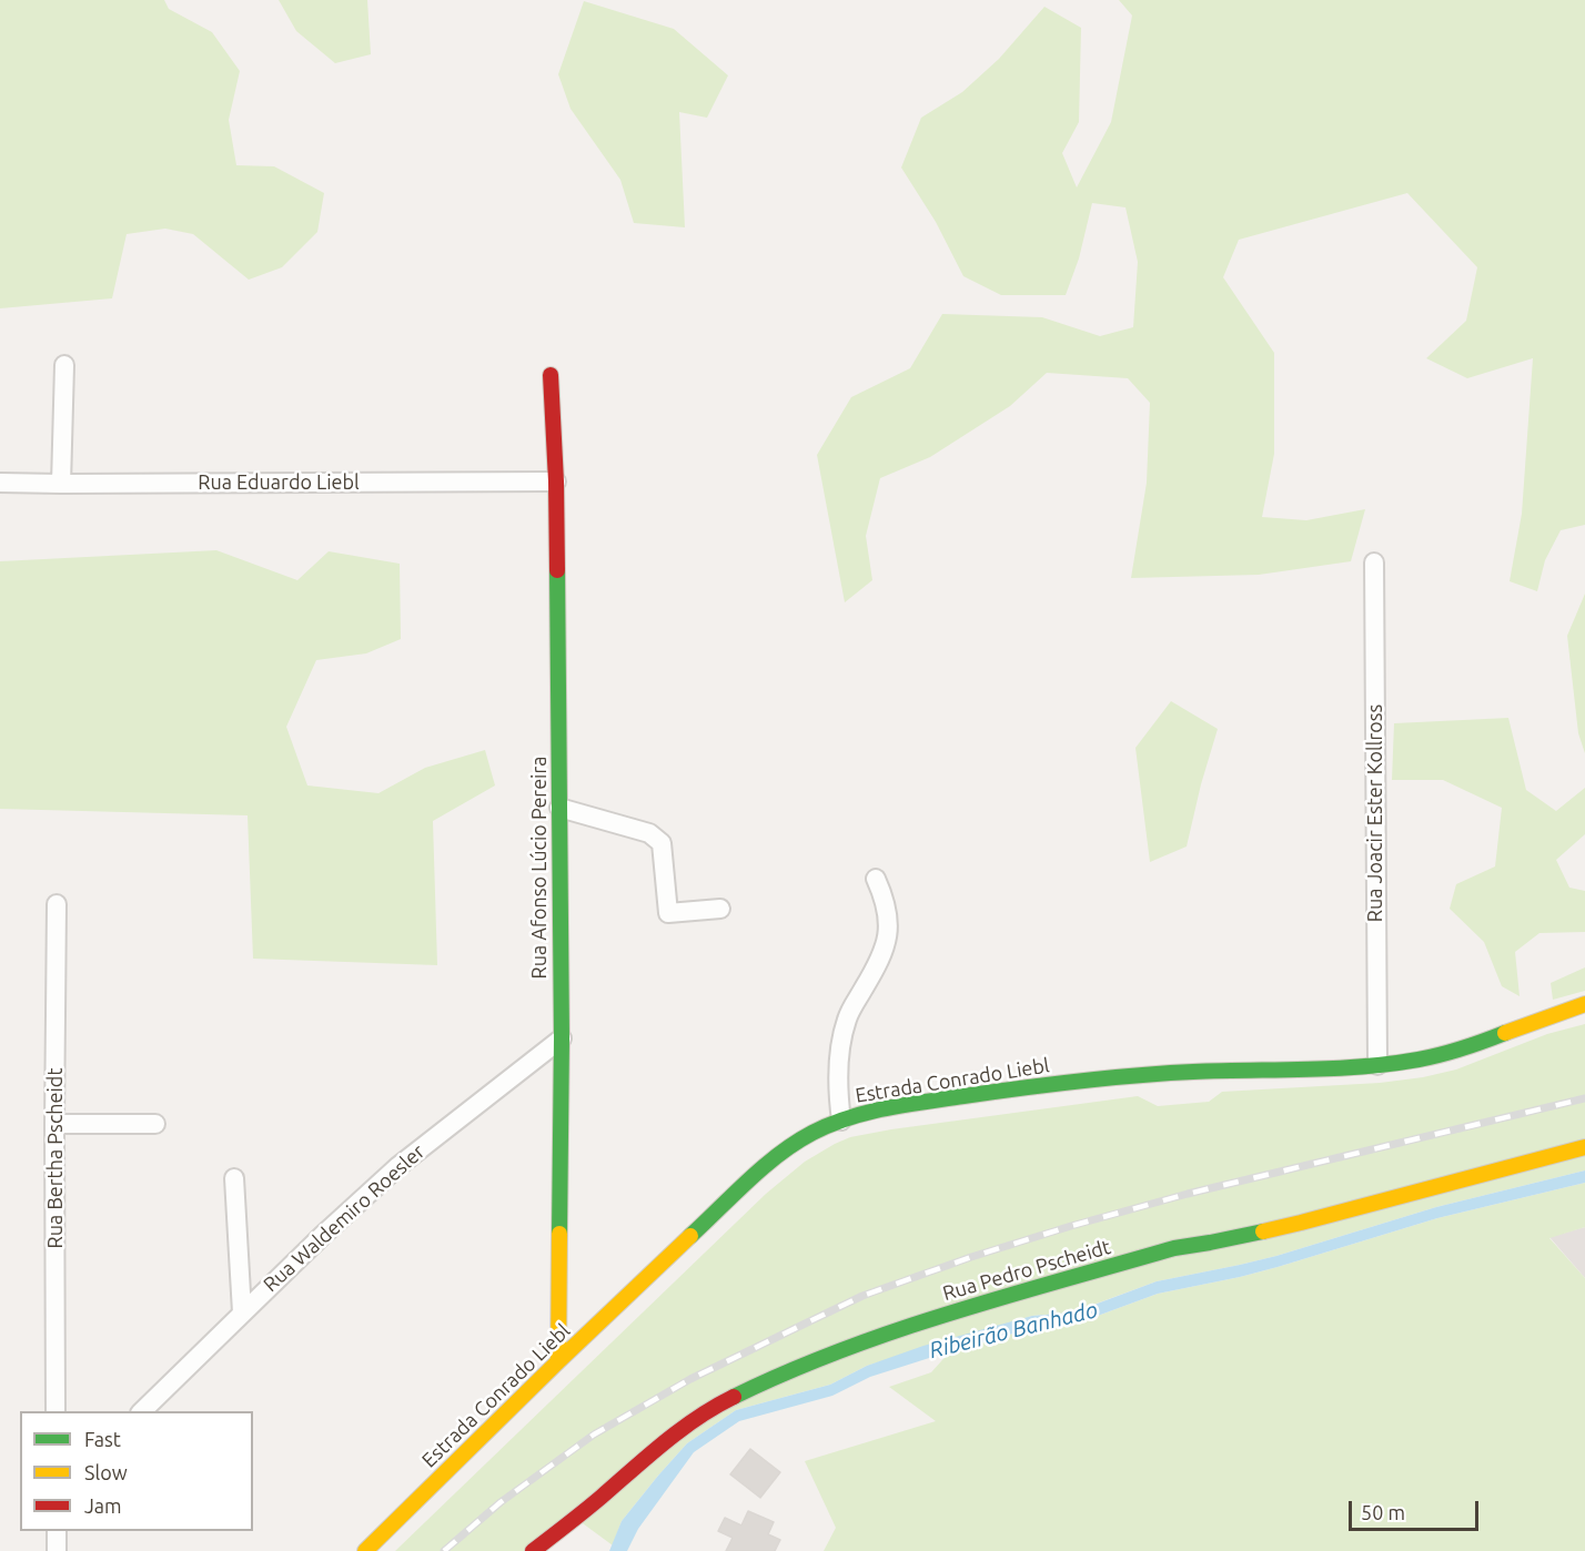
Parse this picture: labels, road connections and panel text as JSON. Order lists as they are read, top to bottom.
{
  "streets": {
    "street": [
      "Rua Eduardo Liebl",
      "Rua Joacir Ester Kollross",
      "Rua Afonso Lúcio Pereira",
      "Estrada Conrado Liebl",
      "Rua Bertha Pscheidt",
      "Rua Waldemiro Roesler",
      "Rua Pedro Pscheidt"
    ]
  },
  "crossings": [
    ["Rua Eduardo Liebl", "Rua Afonso Lúcio Pereira"],
    ["Rua Joacir Ester Kollross", "Estrada Conrado Liebl"],
    ["Rua Afonso Lúcio Pereira", "Estrada Conrado Liebl"],
    ["Rua Afonso Lúcio Pereira", "Rua Waldemiro Roesler"]
  ],
  "water": ["Ribeirão Banhado"],
  "legend": ["Fast", "Slow", "Jam"],
  "scale_bar": "50 m"
}
